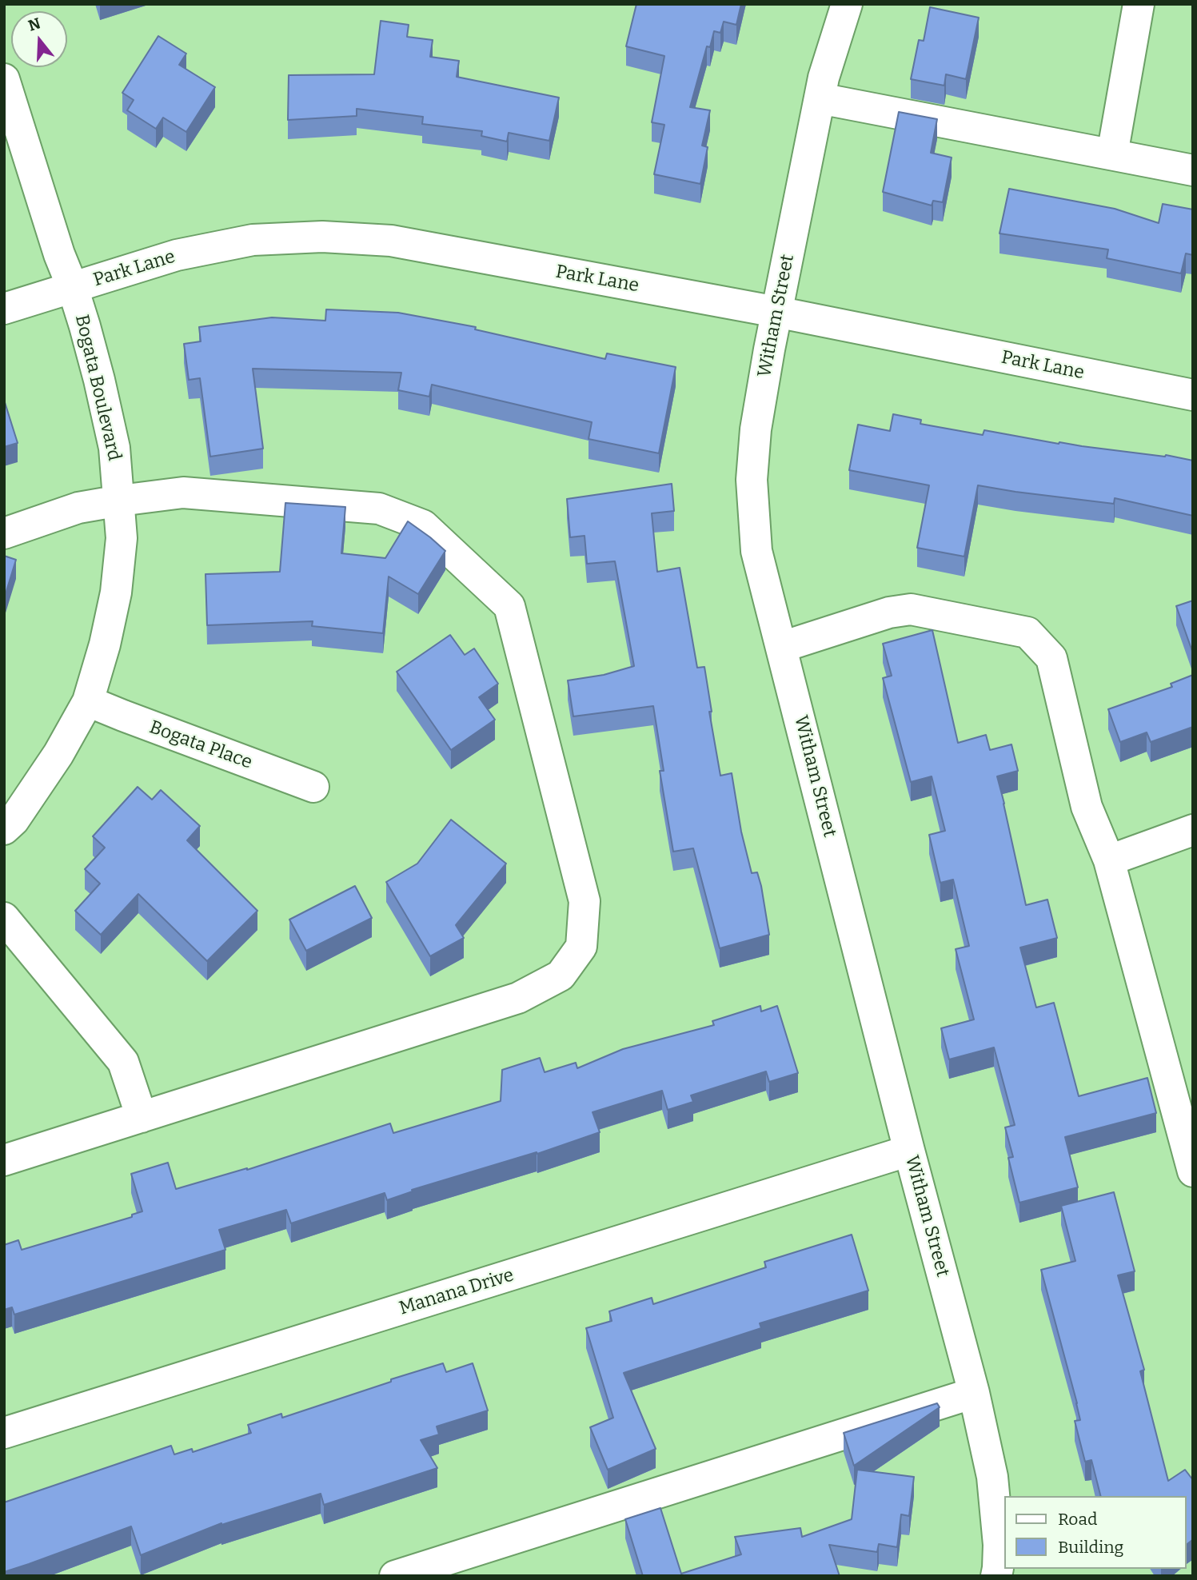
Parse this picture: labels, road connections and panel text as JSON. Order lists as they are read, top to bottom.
{
  "streets": {
    "street": [
      "Park Lane",
      "Witham Street",
      "Bogata Boulevard",
      "Bogata Place",
      "Manana Drive"
    ]
  },
  "crossings": [
    ["Park Lane", "Witham Street"],
    ["Park Lane", "Bogata Boulevard"],
    ["Witham Street", "Manana Drive"],
    ["Bogata Boulevard", "Bogata Place"]
  ],
  "legend": ["Road", "Building"],
  "north": "top"
}
